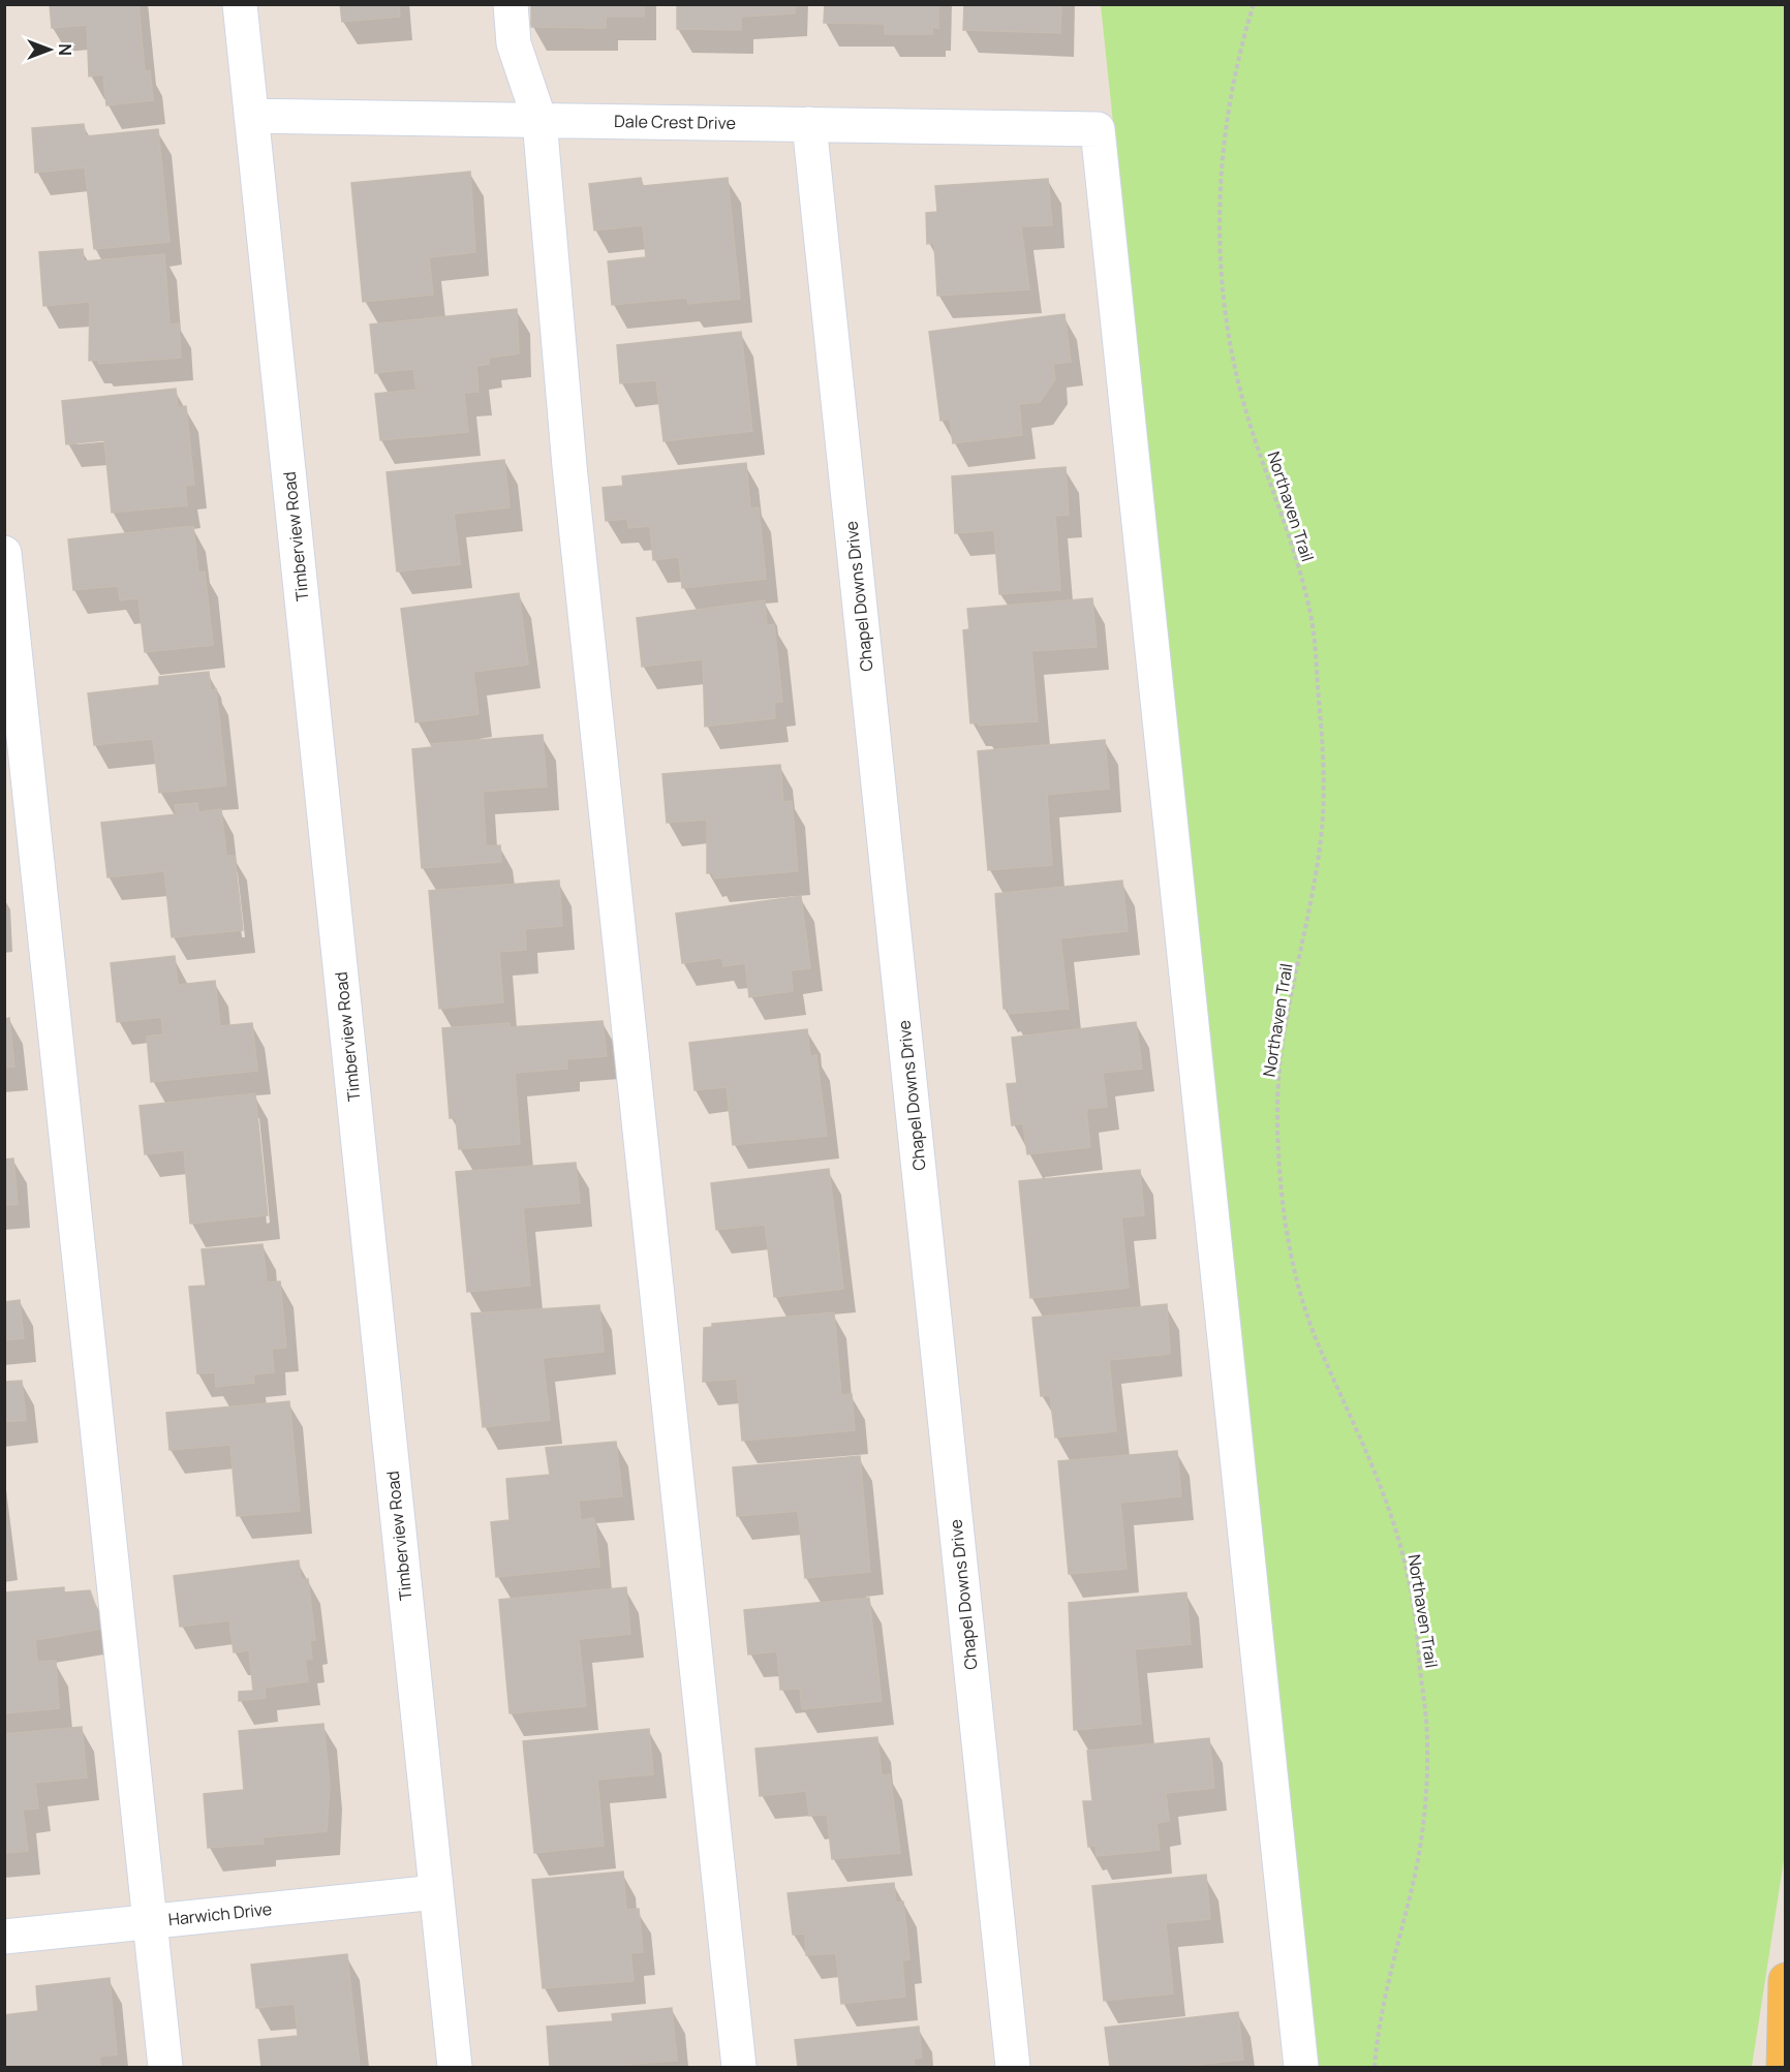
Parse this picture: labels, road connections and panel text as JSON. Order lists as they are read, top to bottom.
{
  "streets": {
    "street": [
      "Dale Crest Drive",
      "Timberview Road",
      "Chapel Downs Drive",
      "Harwich Drive"
    ],
    "path": ["Northaven Trail"]
  },
  "crossings": [
    ["Dale Crest Drive", "Timberview Road"],
    ["Dale Crest Drive", "Chapel Downs Drive"],
    ["Timberview Road", "Harwich Drive"]
  ],
  "north": "right"
}
